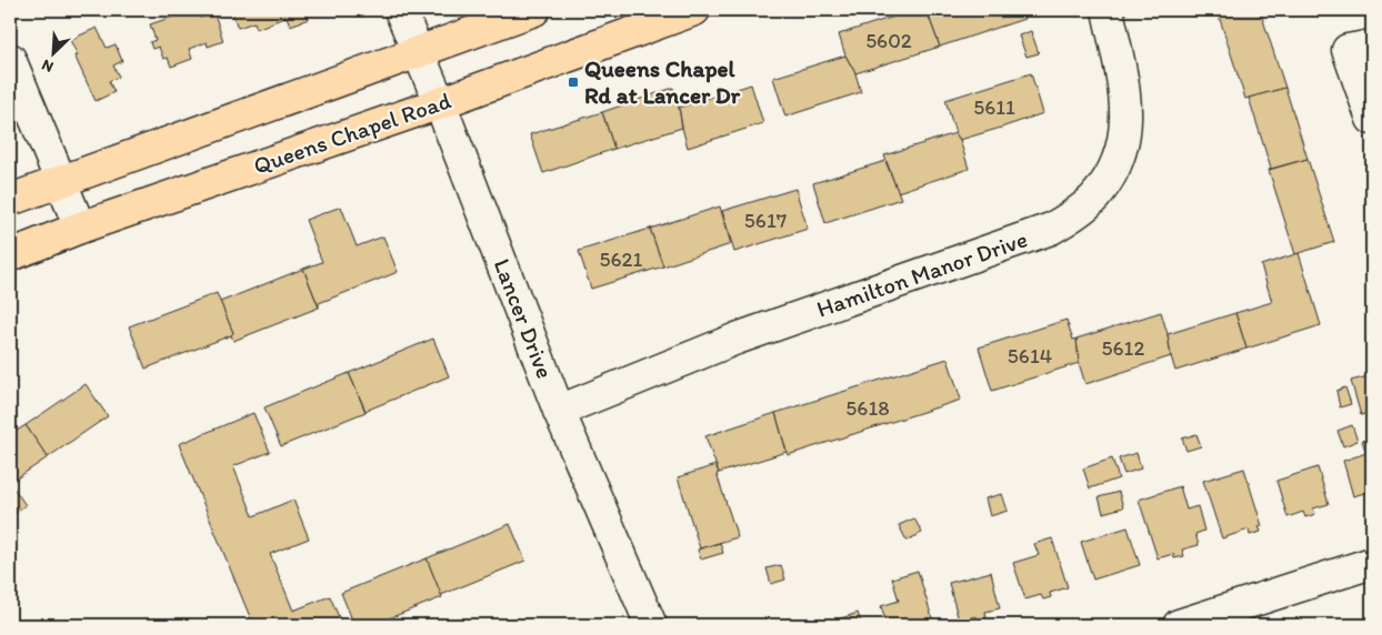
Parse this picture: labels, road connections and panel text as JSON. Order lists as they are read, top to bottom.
{
  "streets": {
    "main road": ["Queens Chapel Road"],
    "street": ["Hamilton Manor Drive", "Lancer Drive"]
  },
  "crossings": [
    ["Queens Chapel Road", "Lancer Drive"],
    ["Hamilton Manor Drive", "Lancer Drive"]
  ],
  "places": {
    "transit": ["Queens Chapel Rd at Lancer Dr"]
  },
  "house_numbers": [
    "5602",
    "5611",
    "5617",
    "5621",
    "5612",
    "5614",
    "5618"
  ],
  "north": "bottom left"
}
